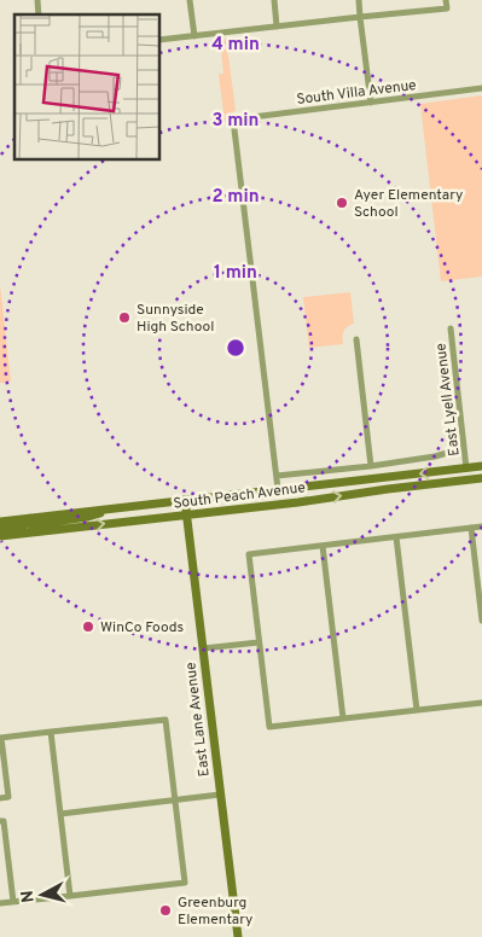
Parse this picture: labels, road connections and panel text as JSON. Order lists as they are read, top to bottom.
{
  "streets": {
    "main road": ["South Peach Avenue", "East Lane Avenue"],
    "street": ["South Villa Avenue", "East Lyell Avenue"]
  },
  "crossings": [
    ["South Villa Avenue", "South Peach Avenue"],
    ["East Lyell Avenue", "South Peach Avenue"],
    ["South Peach Avenue", "East Lane Avenue"]
  ],
  "places": [
    "Ayer Elementary School",
    "Sunnyside High School",
    "WinCo Foods",
    "Greenburg Elementary"
  ],
  "north": "left",
  "rings": [
    "4 min",
    "3 min",
    "2 min",
    "1 min"
  ]
}
